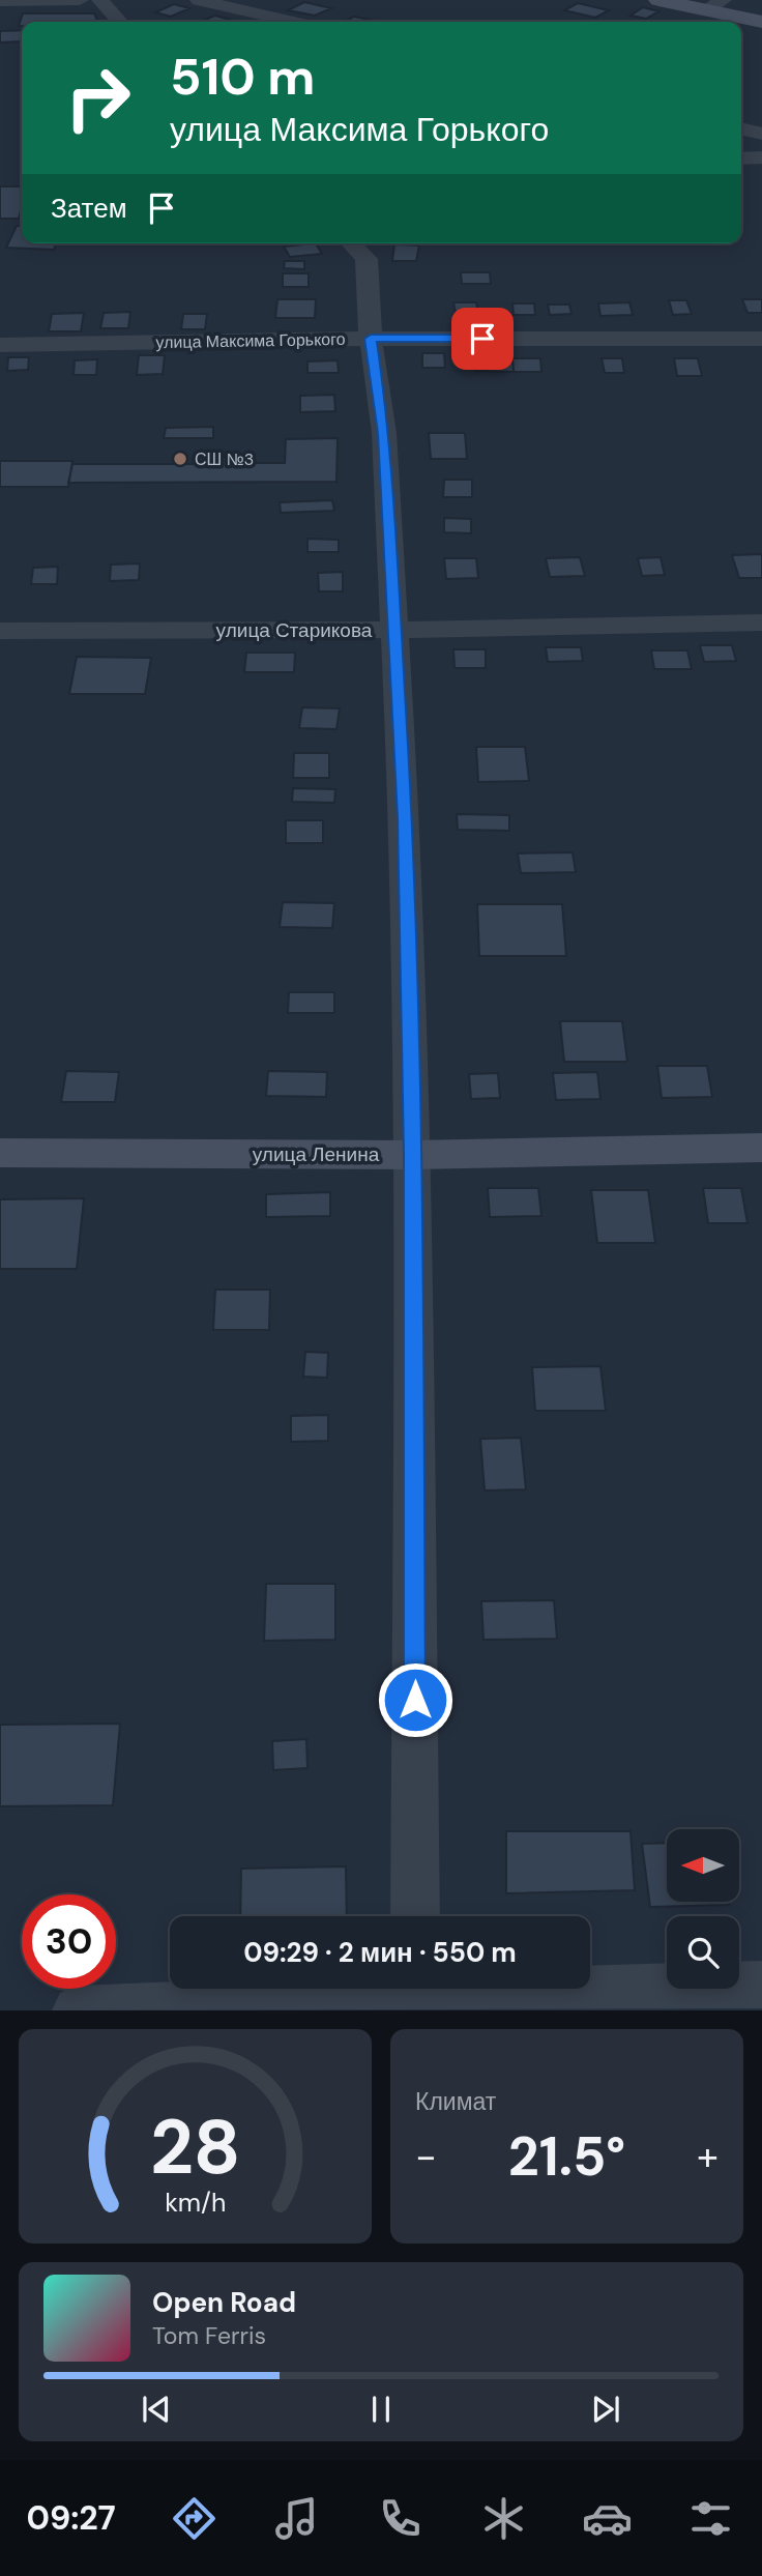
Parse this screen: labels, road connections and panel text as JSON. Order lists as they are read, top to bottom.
{
  "streets": {
    "street": ["улица Максима Горького", "улица Старикова", "улица Ленина"]
  },
  "places": ["СШ №3"],
  "north": "left",
  "page": {
    "turn": ["510 m", "улица Максима Горького"],
    "then": "Затем",
    "limit": "30",
    "trip": "09:29 · 2 мин · 550 m",
    "tile": "Климат",
    "heat": ["−", "21.5°", "+"],
    "song": ["Open Road", "Tom Ferris"],
    "tabs": "09:27",
    "gauge": ["28", "km/h"]
  }
}
